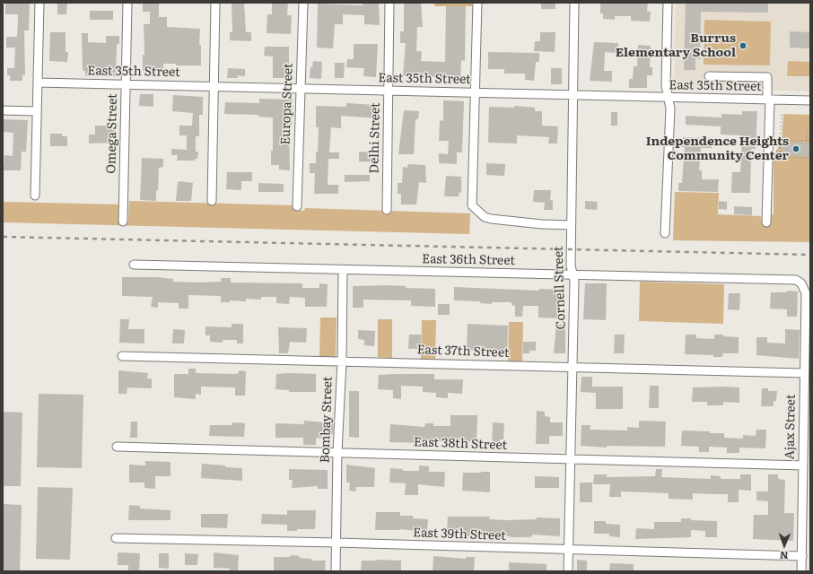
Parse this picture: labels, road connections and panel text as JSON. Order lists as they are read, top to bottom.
{
  "streets": {
    "street": [
      "East 35th Street",
      "Europa Street",
      "Omega Street",
      "Delhi Street",
      "East 36th Street",
      "Cornell Street",
      "East 37th Street",
      "Bombay Street",
      "Ajax Street",
      "East 38th Street",
      "East 39th Street"
    ]
  },
  "crossings": [
    ["East 35th Street", "Europa Street"],
    ["East 35th Street", "Omega Street"],
    ["East 35th Street", "Delhi Street"],
    ["East 35th Street", "Cornell Street"],
    ["East 36th Street", "Cornell Street"],
    ["East 36th Street", "Bombay Street"],
    ["East 36th Street", "Ajax Street"],
    ["Cornell Street", "East 37th Street"],
    ["Cornell Street", "East 38th Street"],
    ["Cornell Street", "East 39th Street"],
    ["East 37th Street", "Bombay Street"],
    ["East 37th Street", "Ajax Street"],
    ["Bombay Street", "East 38th Street"],
    ["Bombay Street", "East 39th Street"],
    ["Ajax Street", "East 38th Street"],
    ["Ajax Street", "East 39th Street"]
  ],
  "places": ["Burrus Elementary School", "Independence Heights Community Center"],
  "north": "bottom"
}
